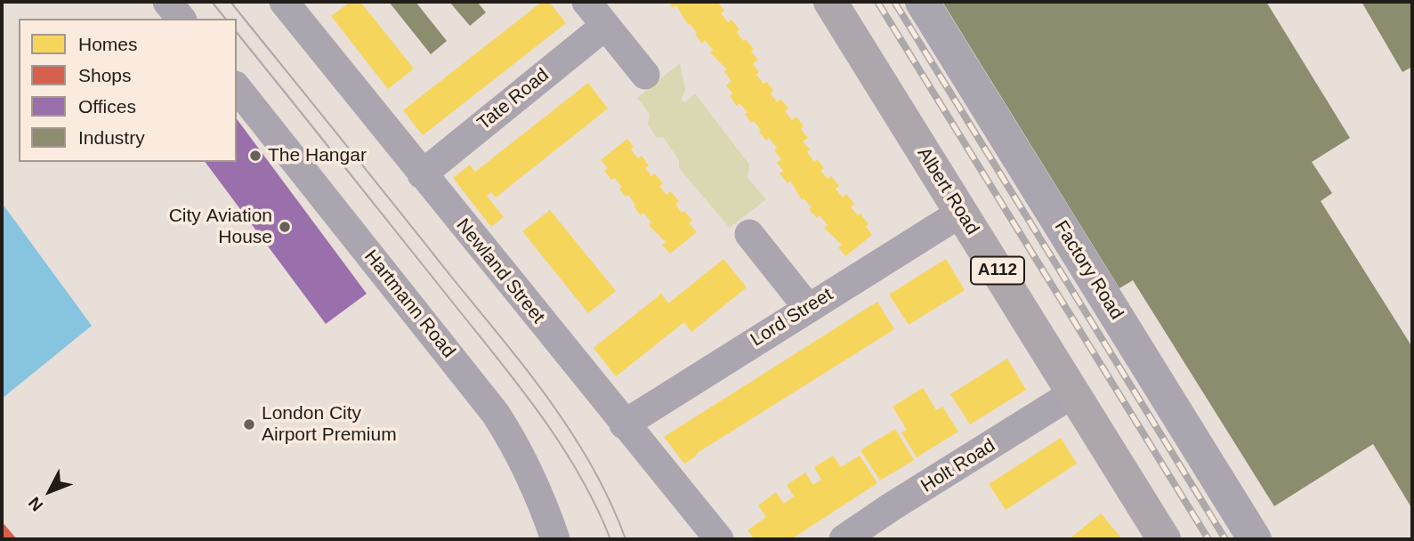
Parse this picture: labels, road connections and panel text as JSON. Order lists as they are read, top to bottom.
{
  "streets": {
    "main road": ["Albert Road", "A112"],
    "street": [
      "Tate Road",
      "Factory Road",
      "Newland Street",
      "Hartmann Road",
      "Lord Street",
      "Holt Road"
    ]
  },
  "crossings": [
    ["Tate Road", "Newland Street"],
    ["Albert Road", "Lord Street"],
    ["Albert Road", "Holt Road"],
    ["Newland Street", "Lord Street"]
  ],
  "places": ["The Hangar", "City Aviation House", "London City Airport Premium"],
  "legend": [
    "Homes",
    "Shops",
    "Offices",
    "Industry"
  ],
  "north": "bottom left"
}
